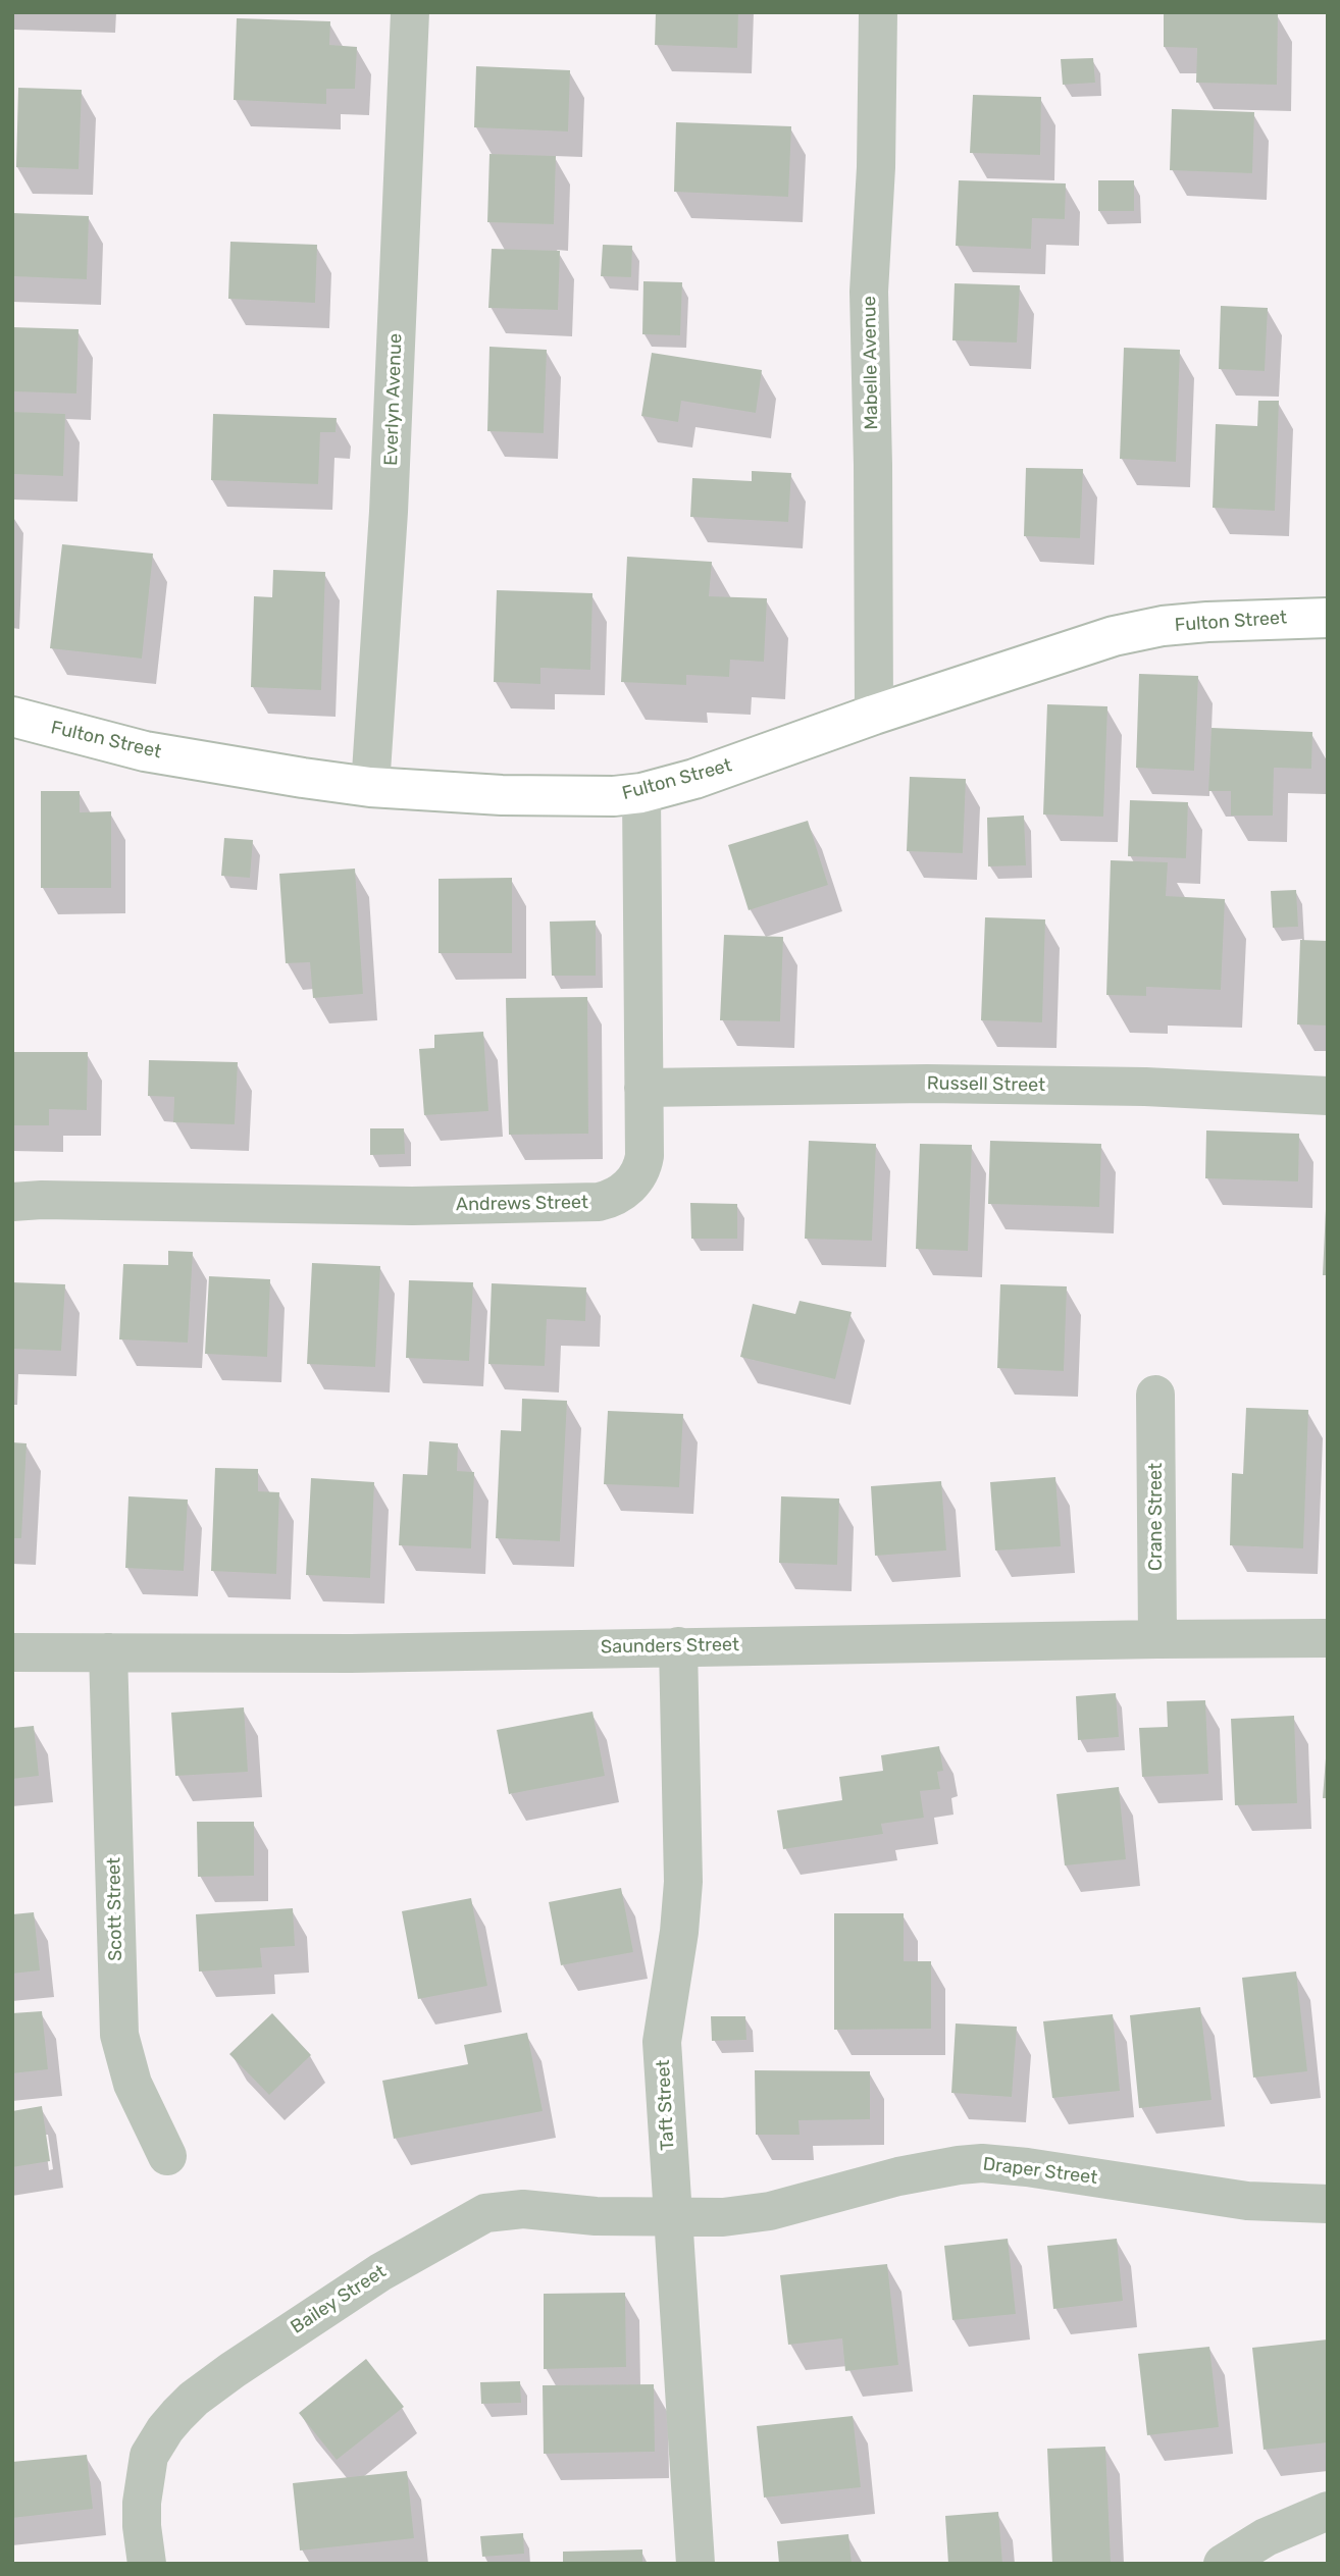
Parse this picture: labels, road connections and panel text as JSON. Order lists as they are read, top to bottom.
{
  "streets": {
    "street": [
      "Mabelle Avenue",
      "Everlyn Avenue",
      "Fulton Street",
      "Russell Street",
      "Andrews Street",
      "Crane Street",
      "Saunders Street",
      "Scott Street",
      "Taft Street",
      "Draper Street",
      "Bailey Street"
    ]
  },
  "crossings": [
    ["Mabelle Avenue", "Fulton Street"],
    ["Everlyn Avenue", "Fulton Street"],
    ["Fulton Street", "Andrews Street"],
    ["Russell Street", "Andrews Street"],
    ["Crane Street", "Saunders Street"],
    ["Saunders Street", "Scott Street"],
    ["Saunders Street", "Taft Street"],
    ["Taft Street", "Draper Street"],
    ["Taft Street", "Bailey Street"],
    ["Draper Street", "Bailey Street"]
  ]
}
